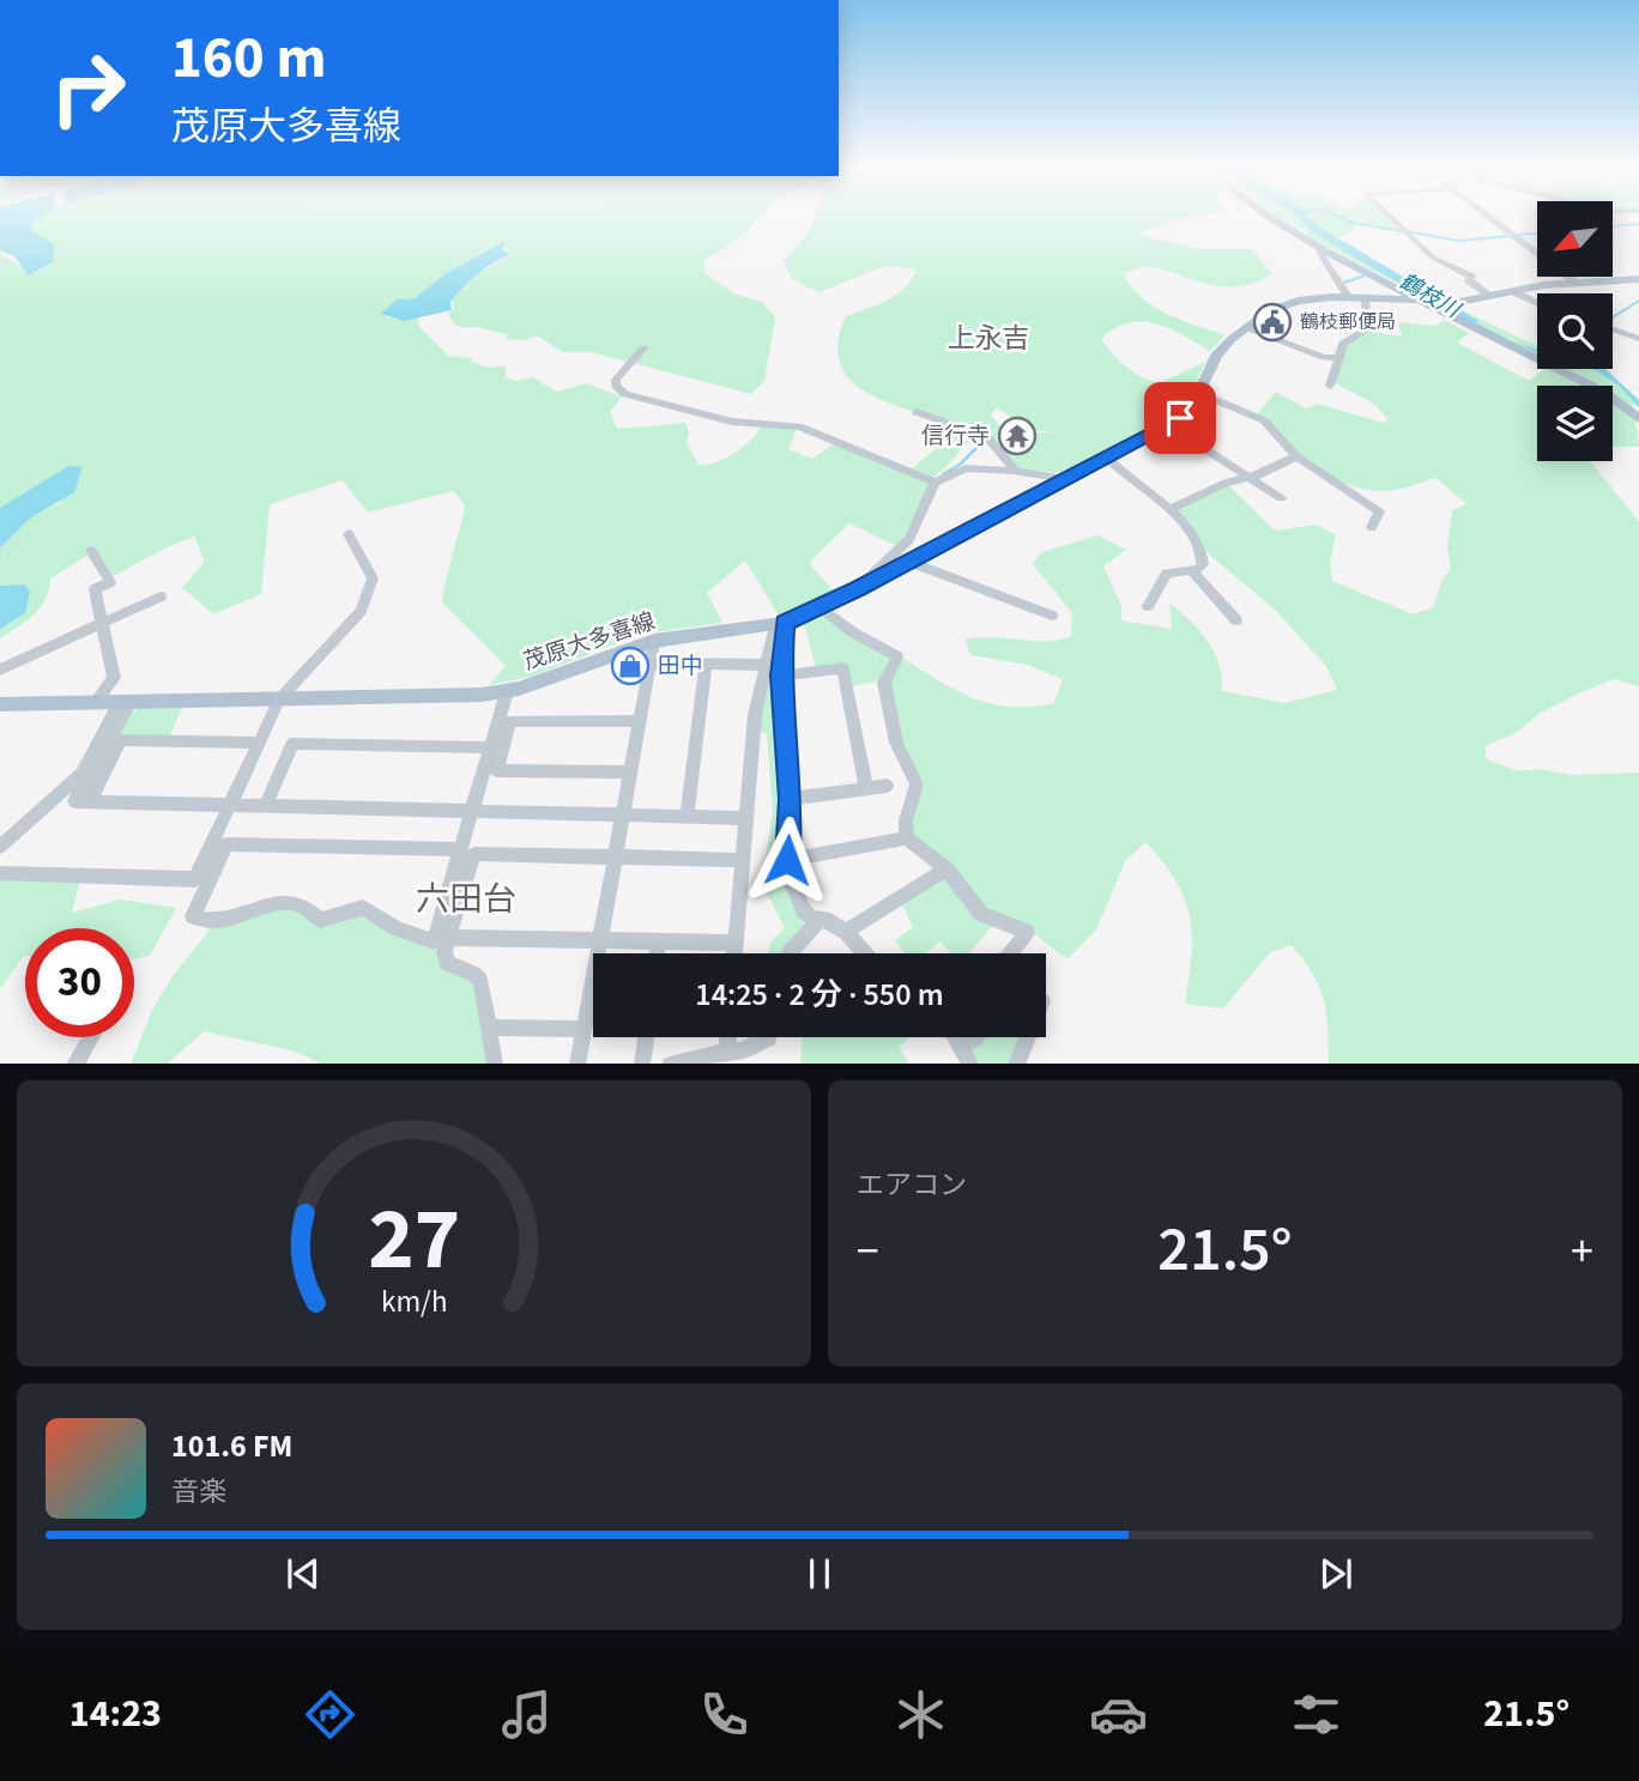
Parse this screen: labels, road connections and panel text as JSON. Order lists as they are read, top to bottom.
{
  "streets": {
    "main road": ["茂原大多喜線"]
  },
  "districts": ["上永吉", "六田台"],
  "water": ["鶴枝川"],
  "places": {
    "public building": ["鶴枝郵便局"],
    "temple": ["信行寺"],
    "shop": ["田中"]
  },
  "north": "bottom left",
  "page": {
    "turn": ["160 m", "茂原大多喜線"],
    "limit": "30",
    "trip": "14:25 · 2 分 · 550 m",
    "tile": "エアコン",
    "heat": ["−", "21.5°", "+"],
    "song": ["101.6 FM", "音楽"],
    "tabs": ["14:23", "21.5°"],
    "gauge": ["27", "km/h"]
  }
}
